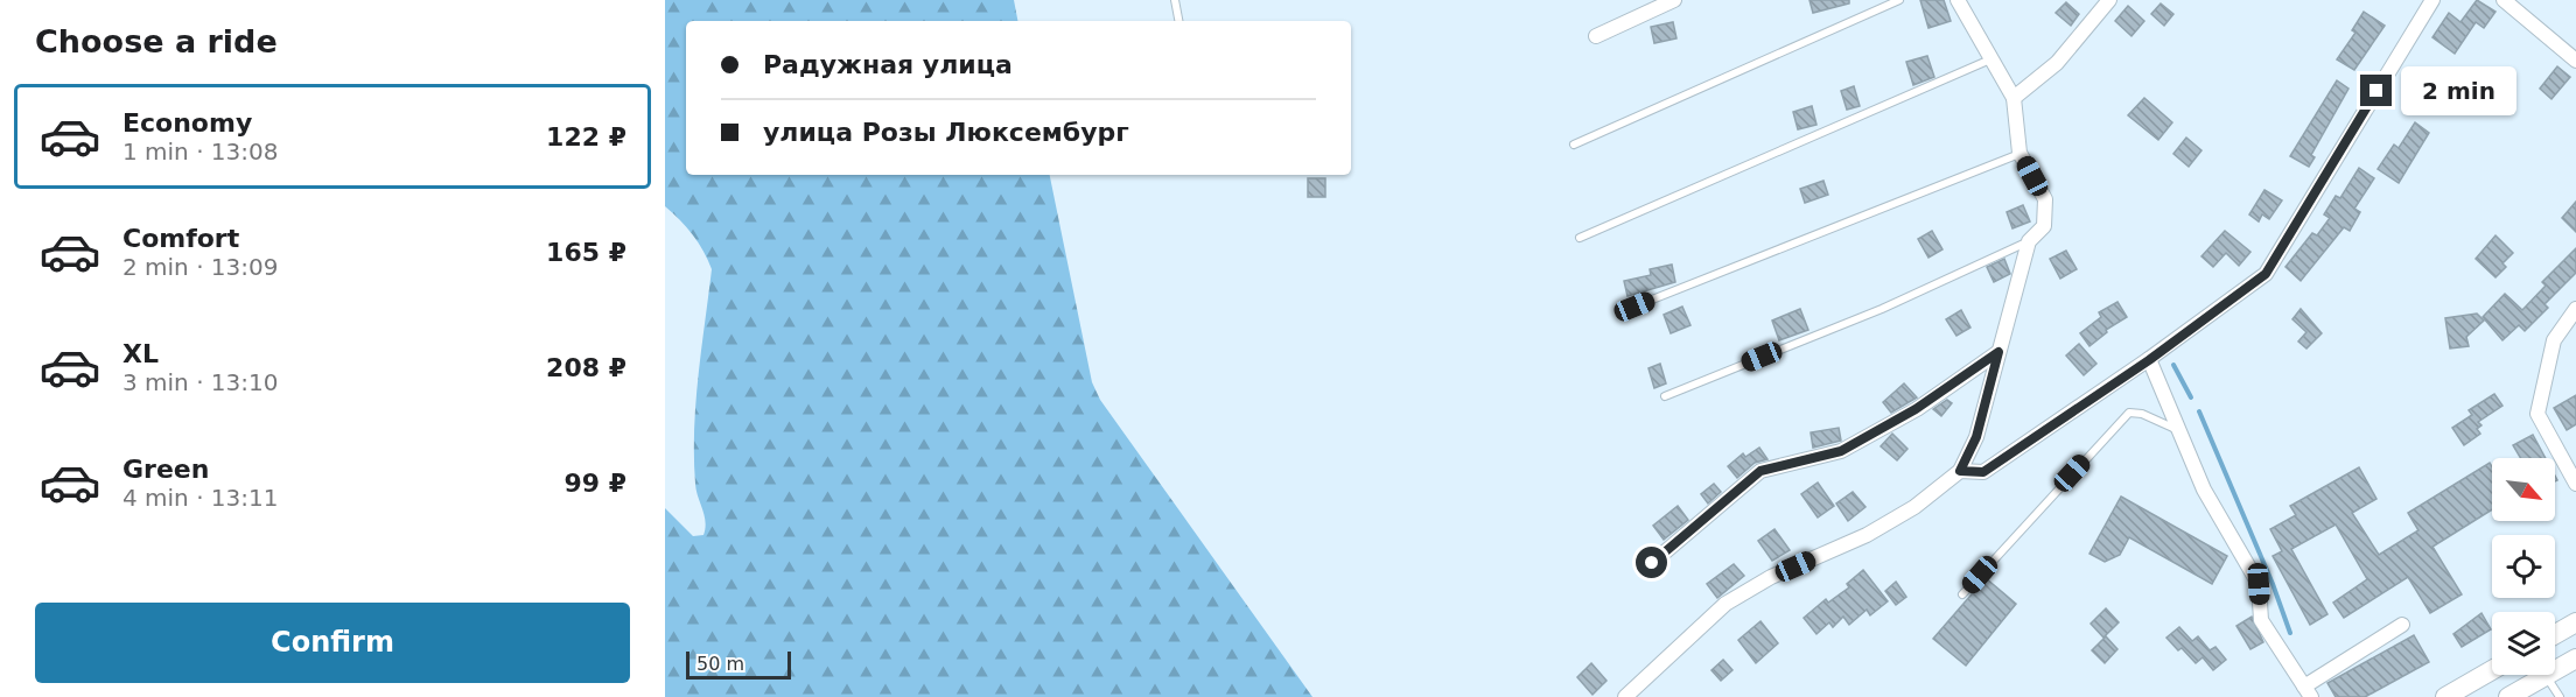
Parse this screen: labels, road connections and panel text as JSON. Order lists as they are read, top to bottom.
{
  "scale_bar": "50 m",
  "north": "bottom right",
  "page": {
    "heading": "Choose a ride",
    "banner": ["Радужная улица", "улица Розы Люксембург"],
    "bubble": "2 min",
    "list": [
      {
        "name": "Economy",
        "note": "1 min · 13:08",
        "value": "122 ₽"
      },
      {
        "name": "Comfort",
        "note": "2 min · 13:09",
        "value": "165 ₽"
      },
      {
        "name": "XL",
        "note": "3 min · 13:10",
        "value": "208 ₽"
      },
      {
        "name": "Green",
        "note": "4 min · 13:11",
        "value": "99 ₽"
      }
    ],
    "buttons": "Confirm",
    "scale": "50 m"
  }
}
